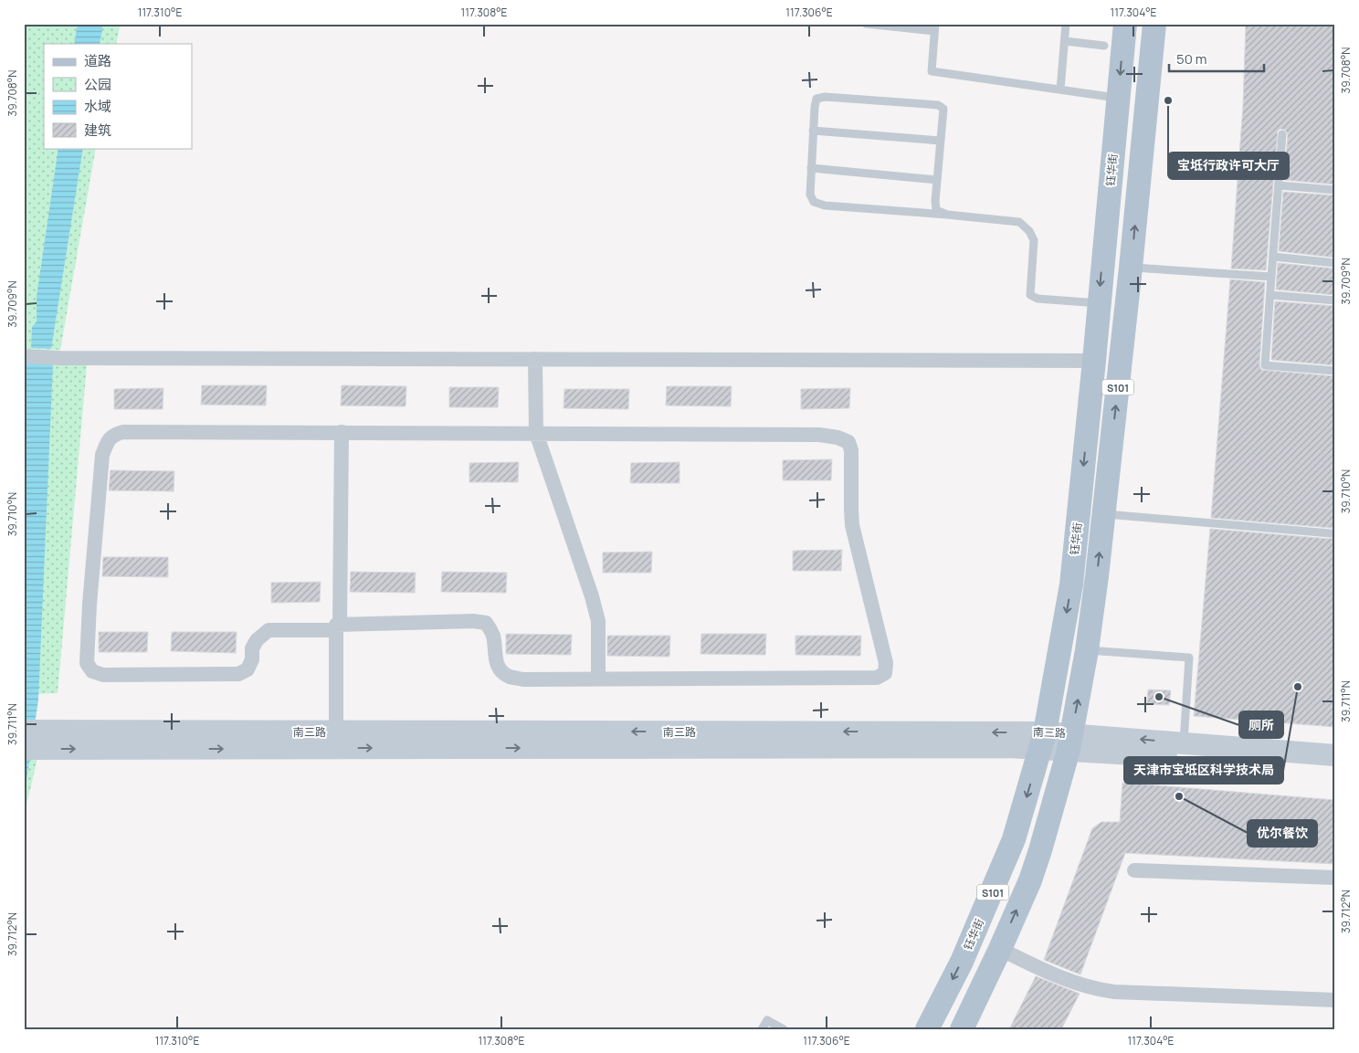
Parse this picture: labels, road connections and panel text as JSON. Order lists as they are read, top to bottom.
{
  "streets": {
    "main road": ["钰华街", "S101"],
    "street": ["南三路"]
  },
  "crossings": [
    ["钰华街", "南三路"],
    ["S101", "南三路"]
  ],
  "places": [
    "宝坻行政许可大厅",
    "天津市宝坻区科学技术局",
    "厕所",
    "优尔餐饮"
  ],
  "legend": [
    "道路",
    "公园",
    "水域",
    "建筑"
  ],
  "scale_bar": "50 m",
  "coordinates": [
    "117.310°E",
    "117.308°E",
    "117.306°E",
    "117.304°E",
    "39.708°N",
    "39.709°N",
    "39.710°N",
    "39.711°N",
    "39.712°N"
  ]
}
